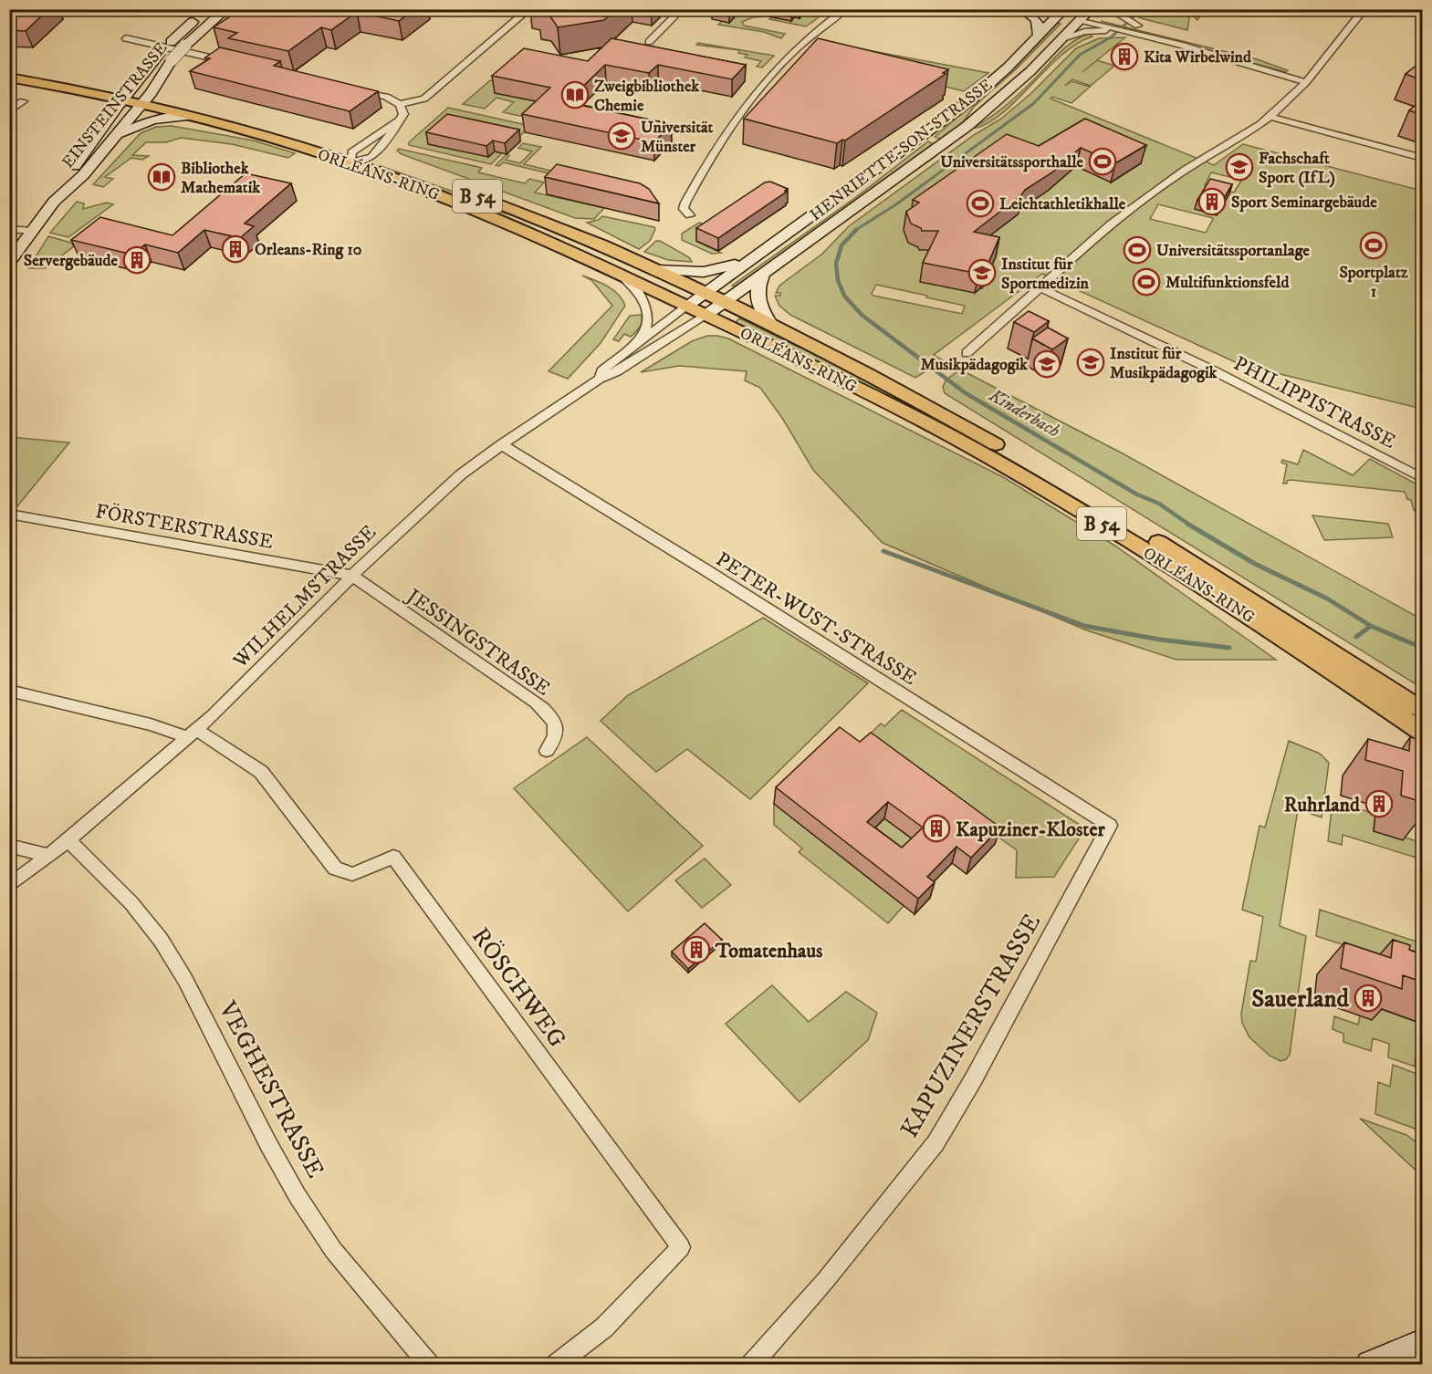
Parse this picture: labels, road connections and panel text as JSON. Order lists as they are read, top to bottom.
{
  "streets": {
    "main road": [
      "EINSTEINSTRASSE",
      "HENRIETTE-SON-STRASSE",
      "ORLÉANS-RING",
      "B 54",
      "WILHELMSTRASSE"
    ],
    "street": [
      "PHILIPPISTRASSE",
      "FÖRSTERSTRASSE",
      "PETER-WUST-STRASSE",
      "JESSINGSTRASSE",
      "RÖSCHWEG",
      "KAPUZINERSTRASSE",
      "VEGHESTRASSE"
    ]
  },
  "crossings": [
    ["EINSTEINSTRASSE", "ORLÉANS-RING"],
    ["EINSTEINSTRASSE", "B 54"],
    ["HENRIETTE-SON-STRASSE", "ORLÉANS-RING"],
    ["HENRIETTE-SON-STRASSE", "WILHELMSTRASSE"],
    ["ORLÉANS-RING", "B 54"],
    ["ORLÉANS-RING", "WILHELMSTRASSE"],
    ["FÖRSTERSTRASSE", "WILHELMSTRASSE"],
    ["FÖRSTERSTRASSE", "JESSINGSTRASSE"],
    ["WILHELMSTRASSE", "PETER-WUST-STRASSE"],
    ["WILHELMSTRASSE", "JESSINGSTRASSE"],
    ["WILHELMSTRASSE", "RÖSCHWEG"],
    ["WILHELMSTRASSE", "VEGHESTRASSE"],
    ["PETER-WUST-STRASSE", "KAPUZINERSTRASSE"]
  ],
  "water": ["Kinderbach"],
  "places": {
    "building": [
      "Kita Wirbelwind",
      "Sport Seminargebäude",
      "Orleans-Ring 10",
      "Servergebäude",
      "Ruhrland",
      "Kapuziner-Kloster",
      "Tomatenhaus",
      "Sauerland"
    ],
    "library": ["Zweigbibliothek Chemie", "Bibliothek Mathematik"],
    "school or university": [
      "Universität Münster",
      "Fachschaft Sport (IfL)",
      "Institut für Sportmedizin",
      "Institut für Musikpädagogik",
      "Musikpädagogik"
    ],
    "sports": [
      "Universitätssporthalle",
      "Leichtathletikhalle",
      "Sportplatz 1",
      "Universitätssportanlage",
      "Multifunktionsfeld"
    ]
  }
}
